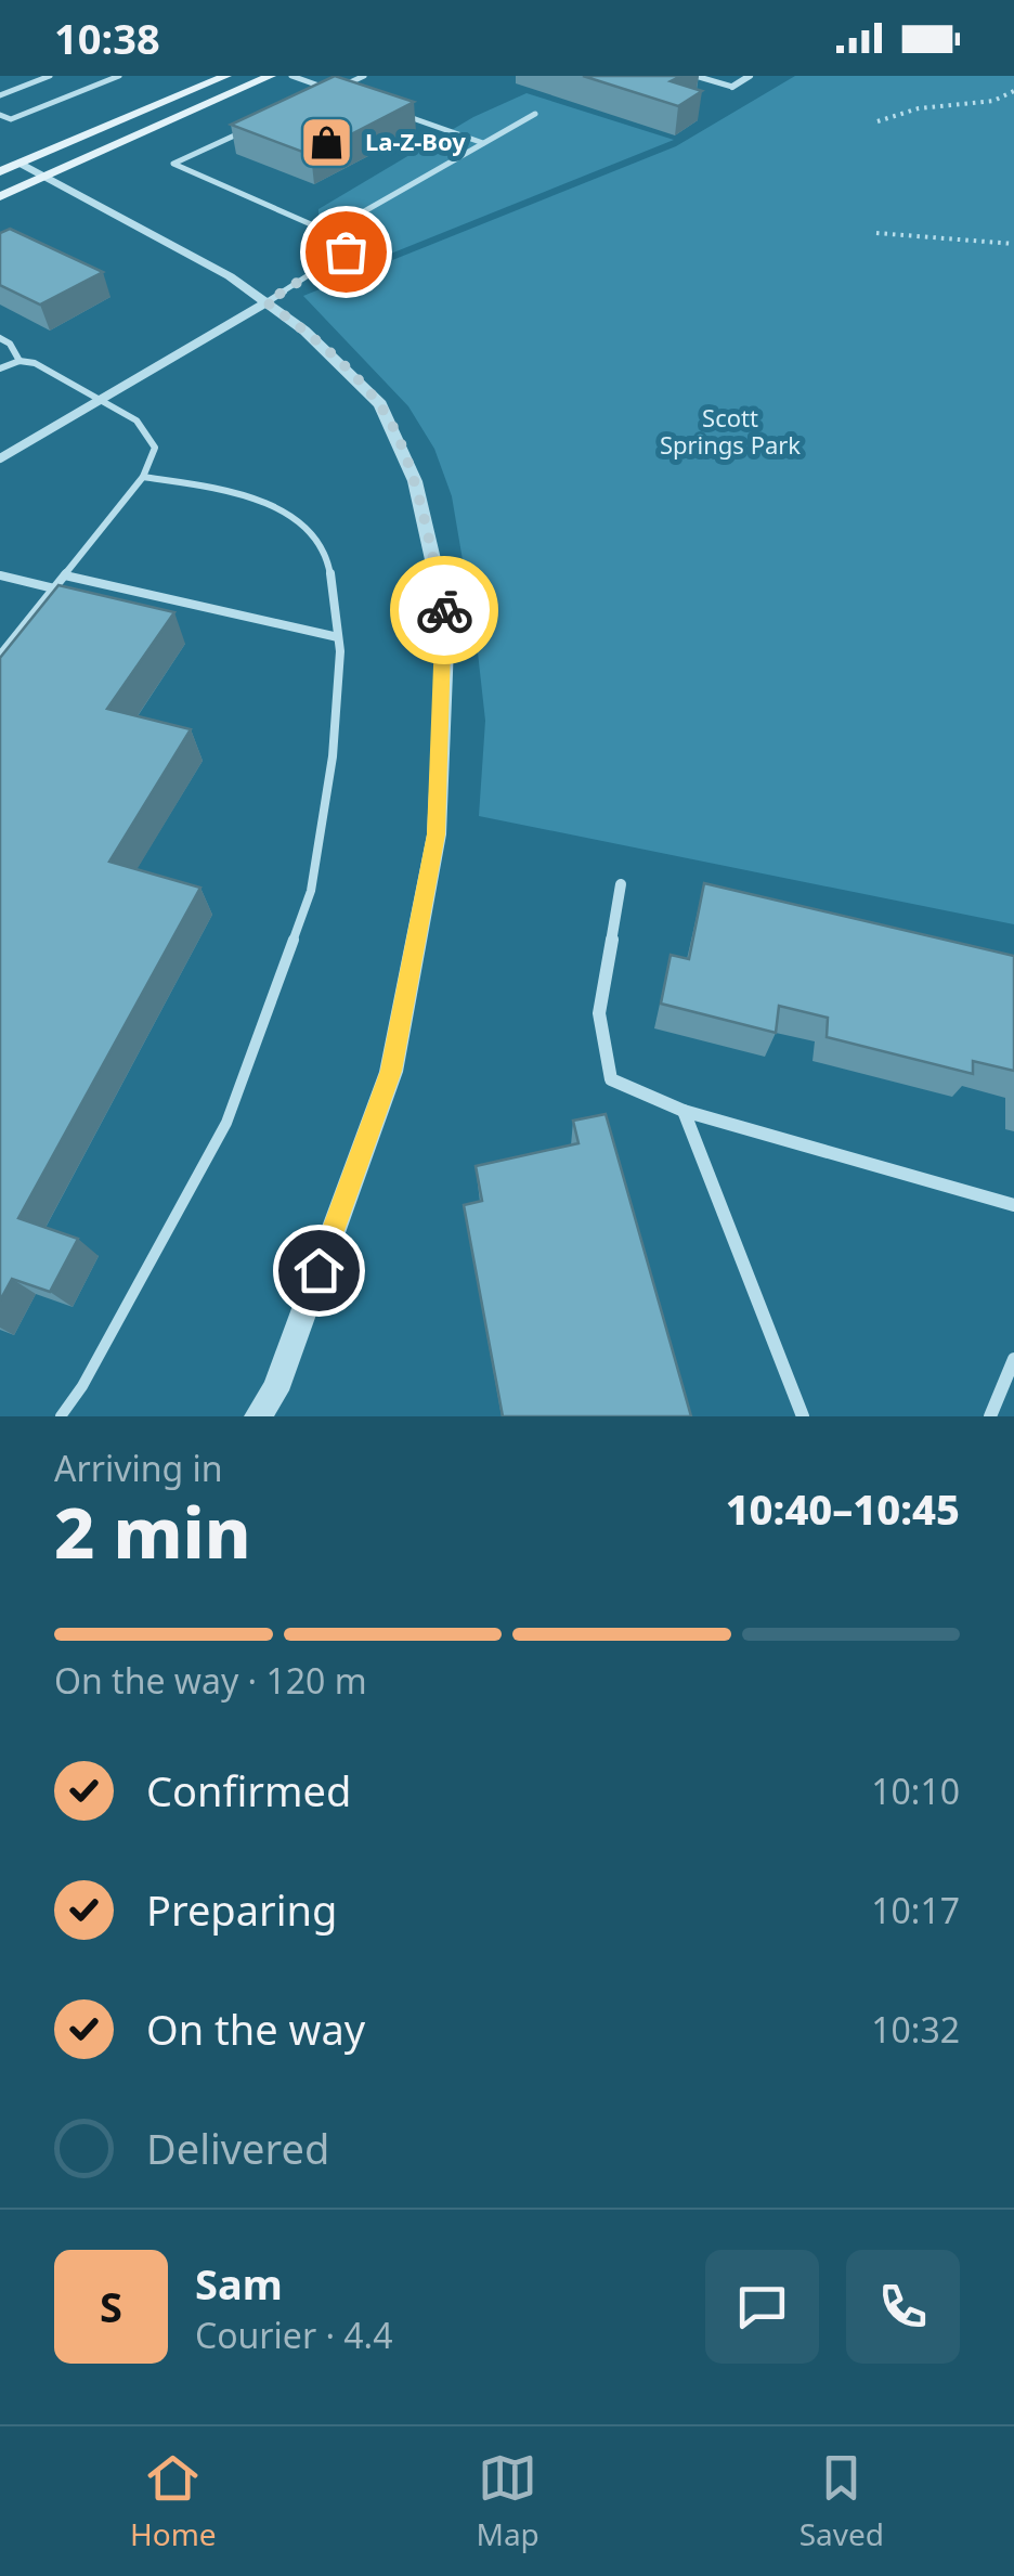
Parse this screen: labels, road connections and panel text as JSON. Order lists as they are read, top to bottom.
{
  "parks": ["Scott Springs Park"],
  "places": {
    "shop": ["La-Z-Boy"]
  },
  "page": {
    "status": "10:38",
    "heading": ["2 min", "Arriving in", "10:40–10:45"],
    "panel": ["Sam", "Courier · 4.4"],
    "bar": "On the way · 120 m",
    "list": [
      ["Confirmed", "10:10"],
      ["Preparing", "10:17"],
      ["On the way", "10:32"],
      "Delivered"
    ],
    "round": "S",
    "tabs": ["Home", "Map", "Saved"]
  }
}
